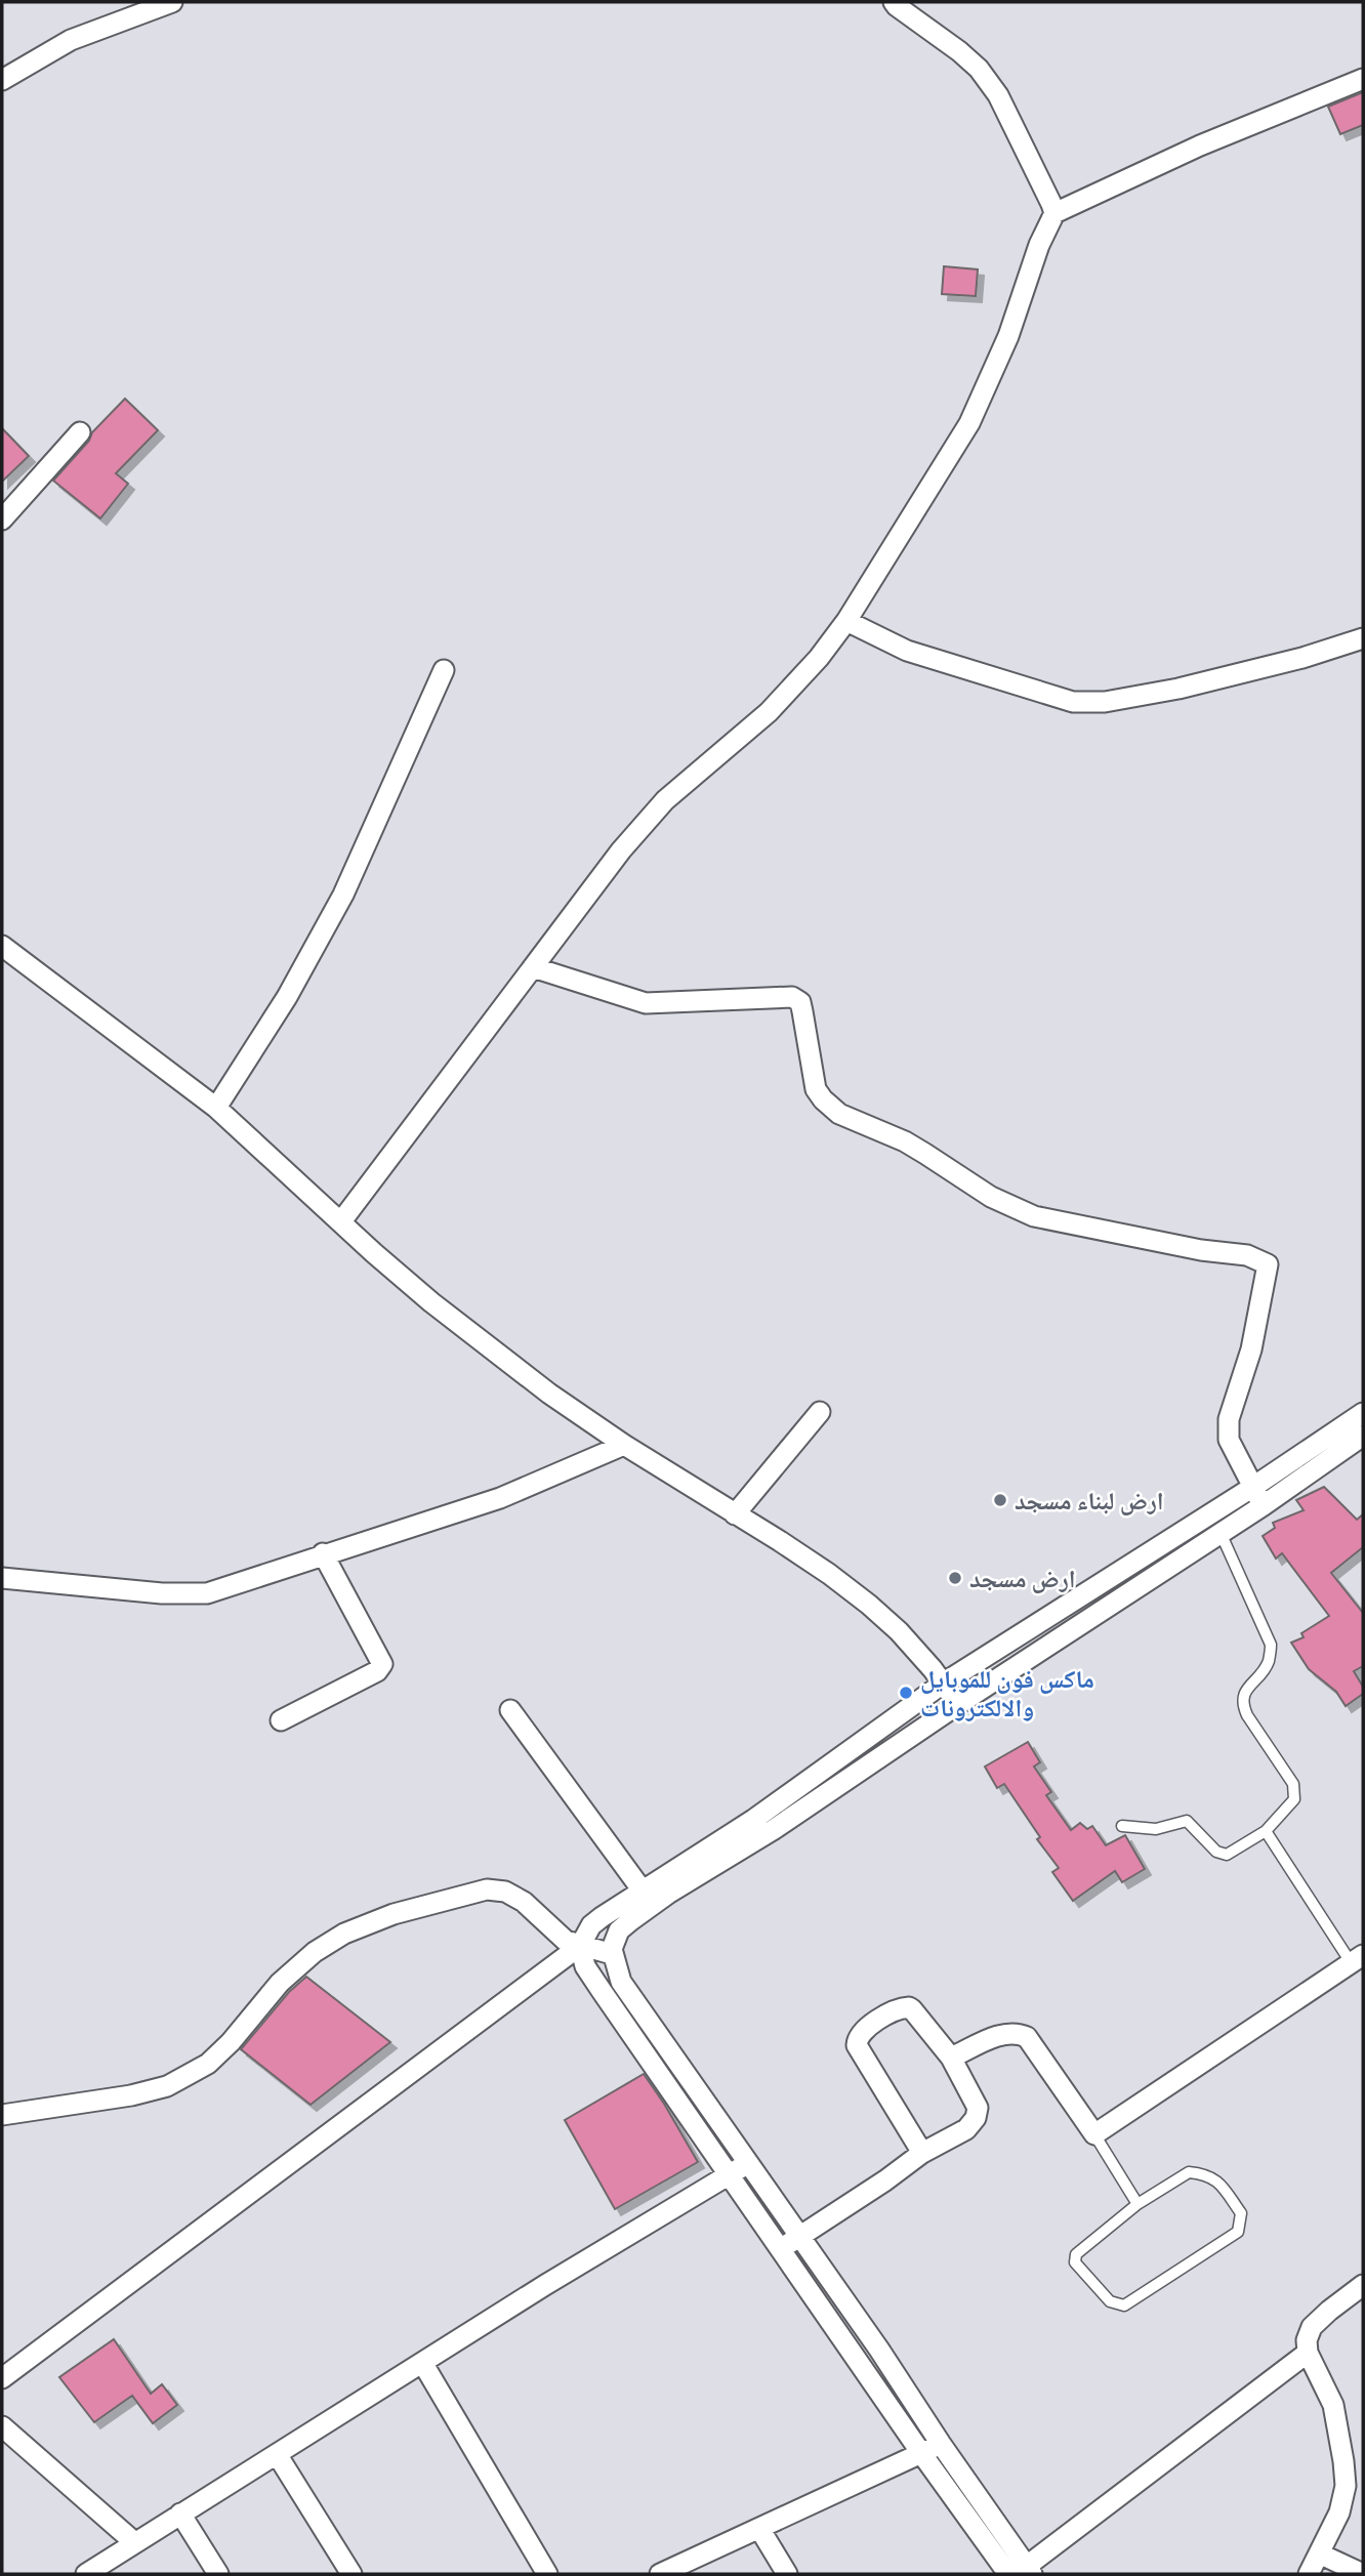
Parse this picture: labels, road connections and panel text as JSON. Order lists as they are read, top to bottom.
{
  "places": ["ارض لبناء مسجد", "ارض مسجد", "ماكس فون للموبايل والالكترونات"]
}
